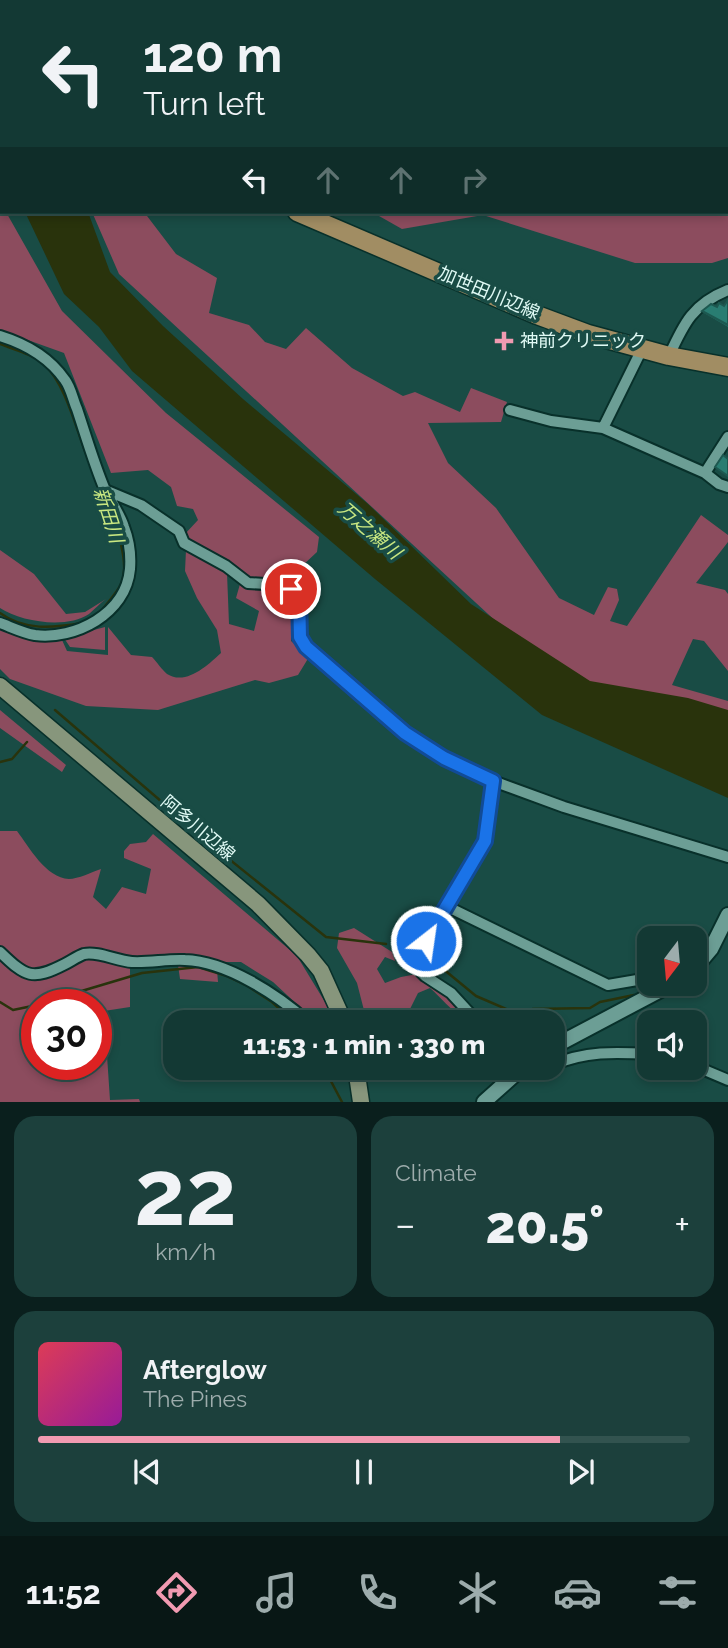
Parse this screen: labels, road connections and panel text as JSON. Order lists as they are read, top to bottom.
{
  "streets": {
    "main road": ["加世田川辺線", "阿多川辺線"]
  },
  "water": ["新田川", "万之瀬川"],
  "places": {
    "health": ["神前クリニック"]
  },
  "north": "bottom",
  "page": {
    "turn": ["120 m", "Turn left"],
    "limit": "30",
    "trip": "11:53 · 1 min · 330 m",
    "tile": [
      ["22", "km/h"],
      "Climate"
    ],
    "heat": ["−", "20.5°", "+"],
    "song": ["Afterglow", "The Pines"],
    "tabs": "11:52"
  }
}
